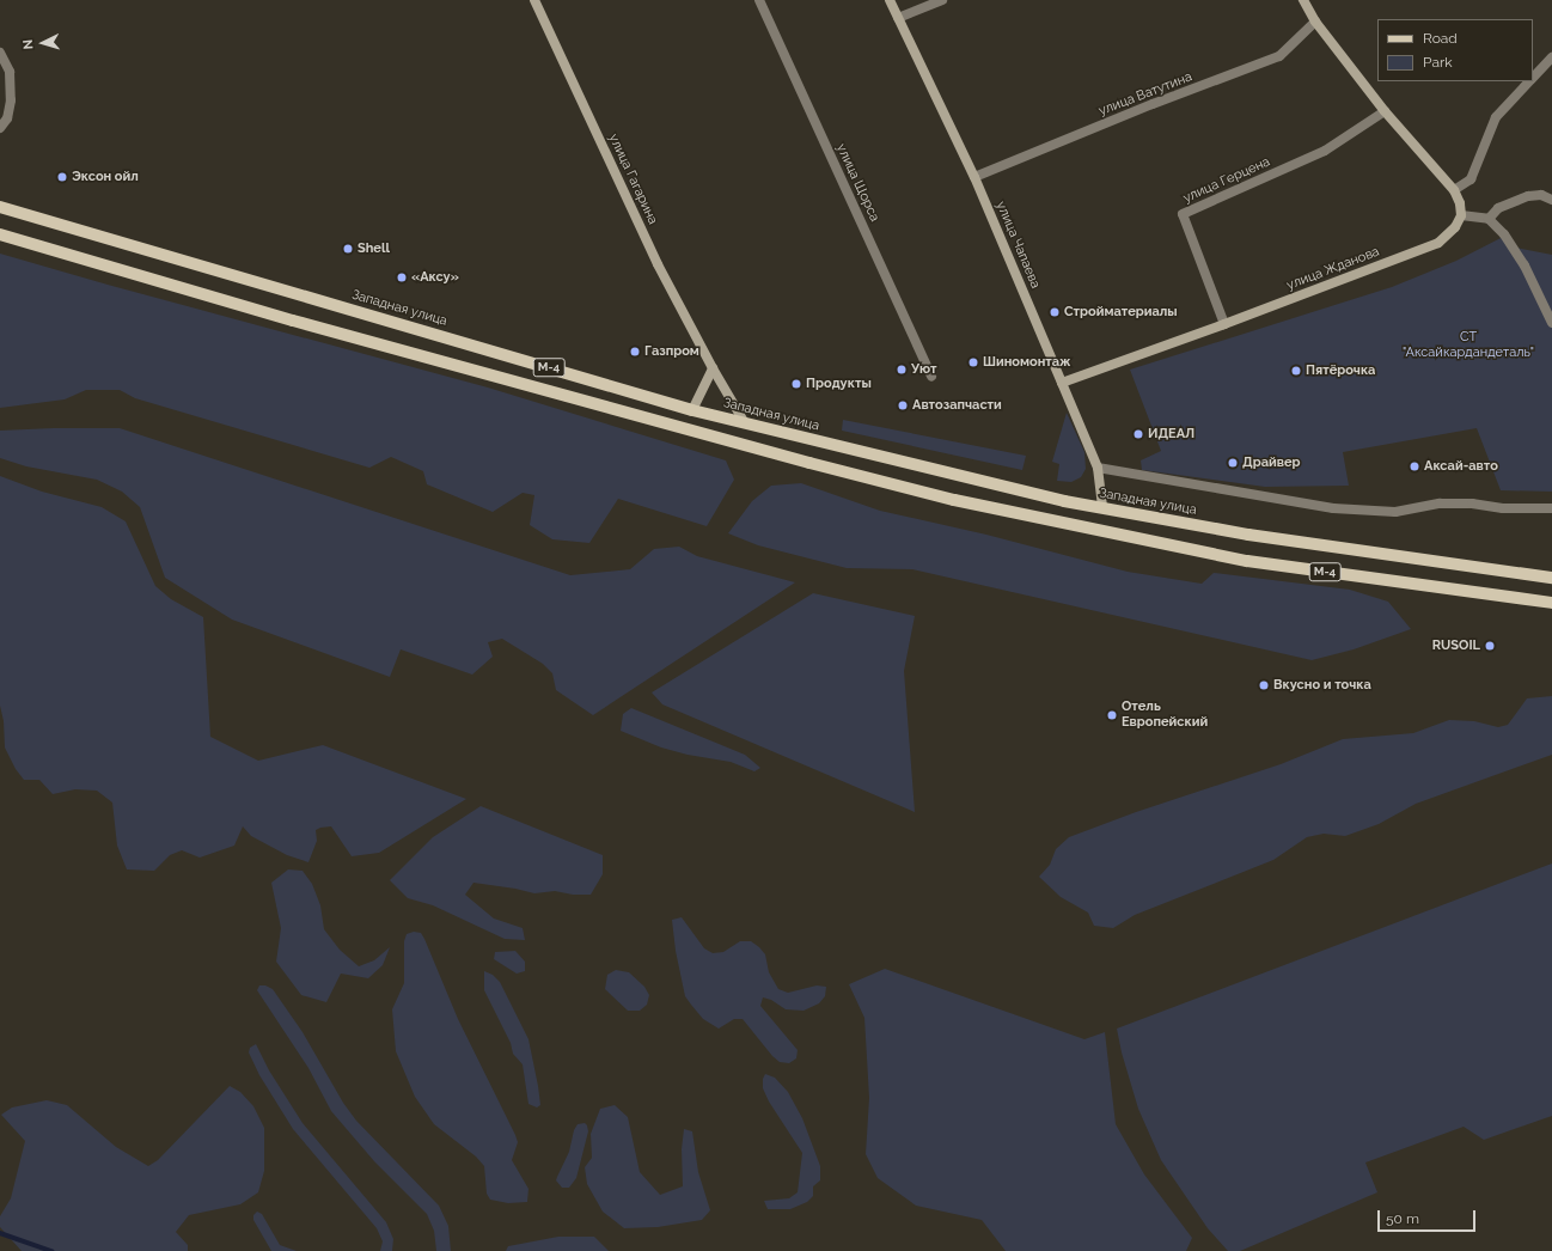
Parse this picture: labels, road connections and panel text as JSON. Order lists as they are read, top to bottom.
{
  "streets": {
    "main road": [
      "улица Гагарина",
      "улица Чапаева",
      "улица Жданова",
      "Западная улица",
      "М-4"
    ],
    "street": ["улица Ватутина", "улица Герцена", "улица Щорса"]
  },
  "crossings": [
    ["улица Ватутина", "улица Чапаева"],
    ["улица Гагарина", "Западная улица"],
    ["улица Герцена", "улица Жданова"],
    ["улица Чапаева", "улица Жданова"],
    ["улица Чапаева", "Западная улица"]
  ],
  "parks": ["СТ \"Аксайкардандеталь\""],
  "places": [
    "Эксон ойл",
    "Shell",
    "«Аксу»",
    "Стройматериалы",
    "Газпром",
    "Шиномонтаж",
    "Уют",
    "Пятёрочка",
    "Продукты",
    "Автозапчасти",
    "ИДЕАЛ",
    "Драйвер",
    "Аксай-авто",
    "RUSOIL",
    "Вкусно и точка",
    "Отель Европейский"
  ],
  "legend": ["Road", "Park"],
  "scale_bar": "50 m",
  "north": "left"
}
